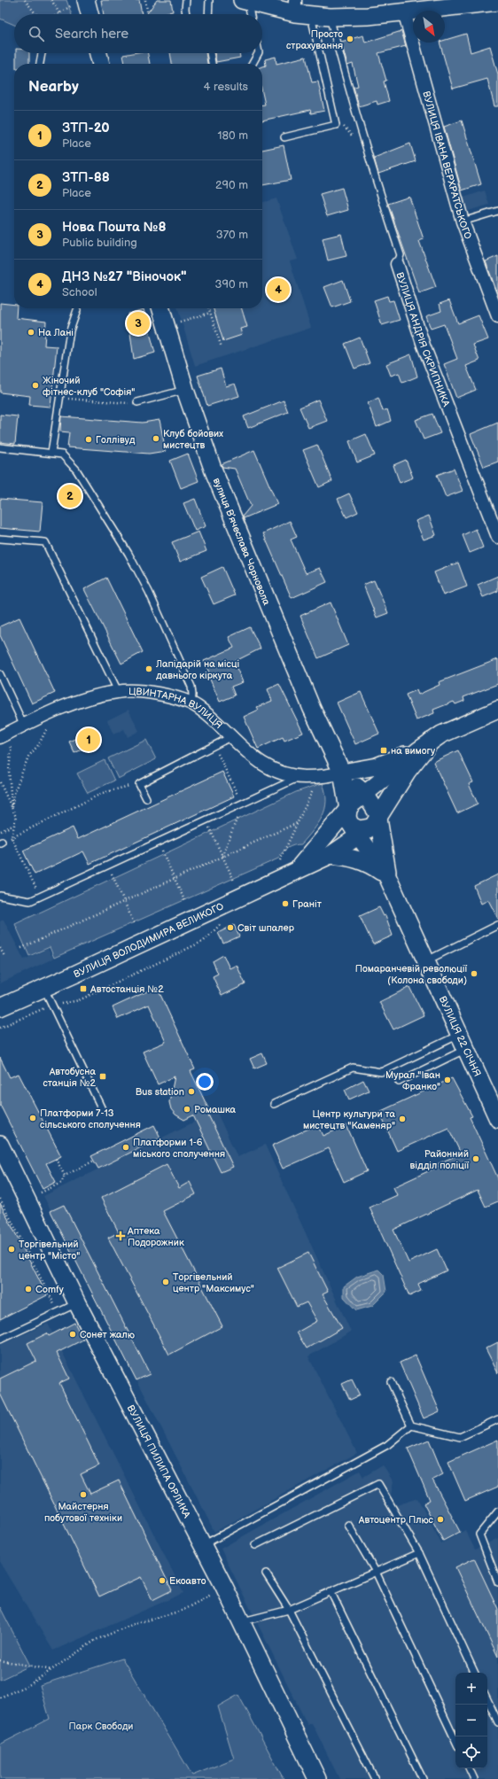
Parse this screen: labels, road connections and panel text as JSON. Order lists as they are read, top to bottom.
{
  "streets": {
    "main road": [
      "вулиця Вʼячеслава Чорновола",
      "ВУЛИЦЯ ВОЛОДИМИРА ВЕЛИКОГО",
      "ВУЛИЦЯ 22 СІЧНЯ",
      "ВУЛИЦЯ ПИЛИПА ОРЛИКА"
    ],
    "street": ["ВУЛИЦЯ ІВАНА ВЕРХРАТСЬКОГО", "ВУЛИЦЯ АНДРІЯ СКРИПНИКА", "ЦВИНТАРНА ВУЛИЦЯ"]
  },
  "crossings": [
    ["вулиця Вʼячеслава Чорновола", "ЦВИНТАРНА ВУЛИЦЯ"]
  ],
  "parks": ["Парк Свободи"],
  "places": {
    "other": [
      "Просто страхування",
      "На Лані",
      "Жіночий фітнес-клуб \"Софія\"",
      "Клуб бойових мистецтв",
      "Голлівуд",
      "Лапідарій на місці давнього кіркута",
      "Граніт",
      "Світ шпалер",
      "Помаранчевій революції (Колона свободи)",
      "Мурал \"Іван Франко\"",
      "Bus station",
      "Ромашка",
      "Платформи 7-13 сільського сполучення",
      "Центр культури та мистецтв \"Каменяр\"",
      "Платформи 1-6 міського сполучення",
      "Районний відділ поліції",
      "Торгівельний центр \"Місто\"",
      "Торгівельний центр \"Максимус\"",
      "Comfy",
      "Сонет жалю",
      "Майстерня побутової техніки",
      "Автоцентр Плюс",
      "Екоавто"
    ],
    "transit": ["на вимогу", "Автостанція №2", "Автобусна станція №2"],
    "health": ["Аптека Подорожник"]
  },
  "north": "bottom right",
  "page": {
    "search": "Search here",
    "heading": ["Nearby", "4 results"],
    "list": [
      {
        "mark": "1",
        "name": "ЗТП-20",
        "note": "Place",
        "value": "180 m"
      },
      {
        "mark": "2",
        "name": "ЗТП-88",
        "note": "Place",
        "value": "290 m"
      },
      {
        "mark": "3",
        "name": "Нова Пошта №8",
        "note": "Public building",
        "value": "370 m"
      },
      {
        "mark": "4",
        "name": "ДНЗ №27 \"Віночок\"",
        "note": "School",
        "value": "390 m"
      }
    ],
    "pins": [
      "4",
      "3",
      "2",
      "1"
    ],
    "map_buttons": ["+", "−"]
  }
}
